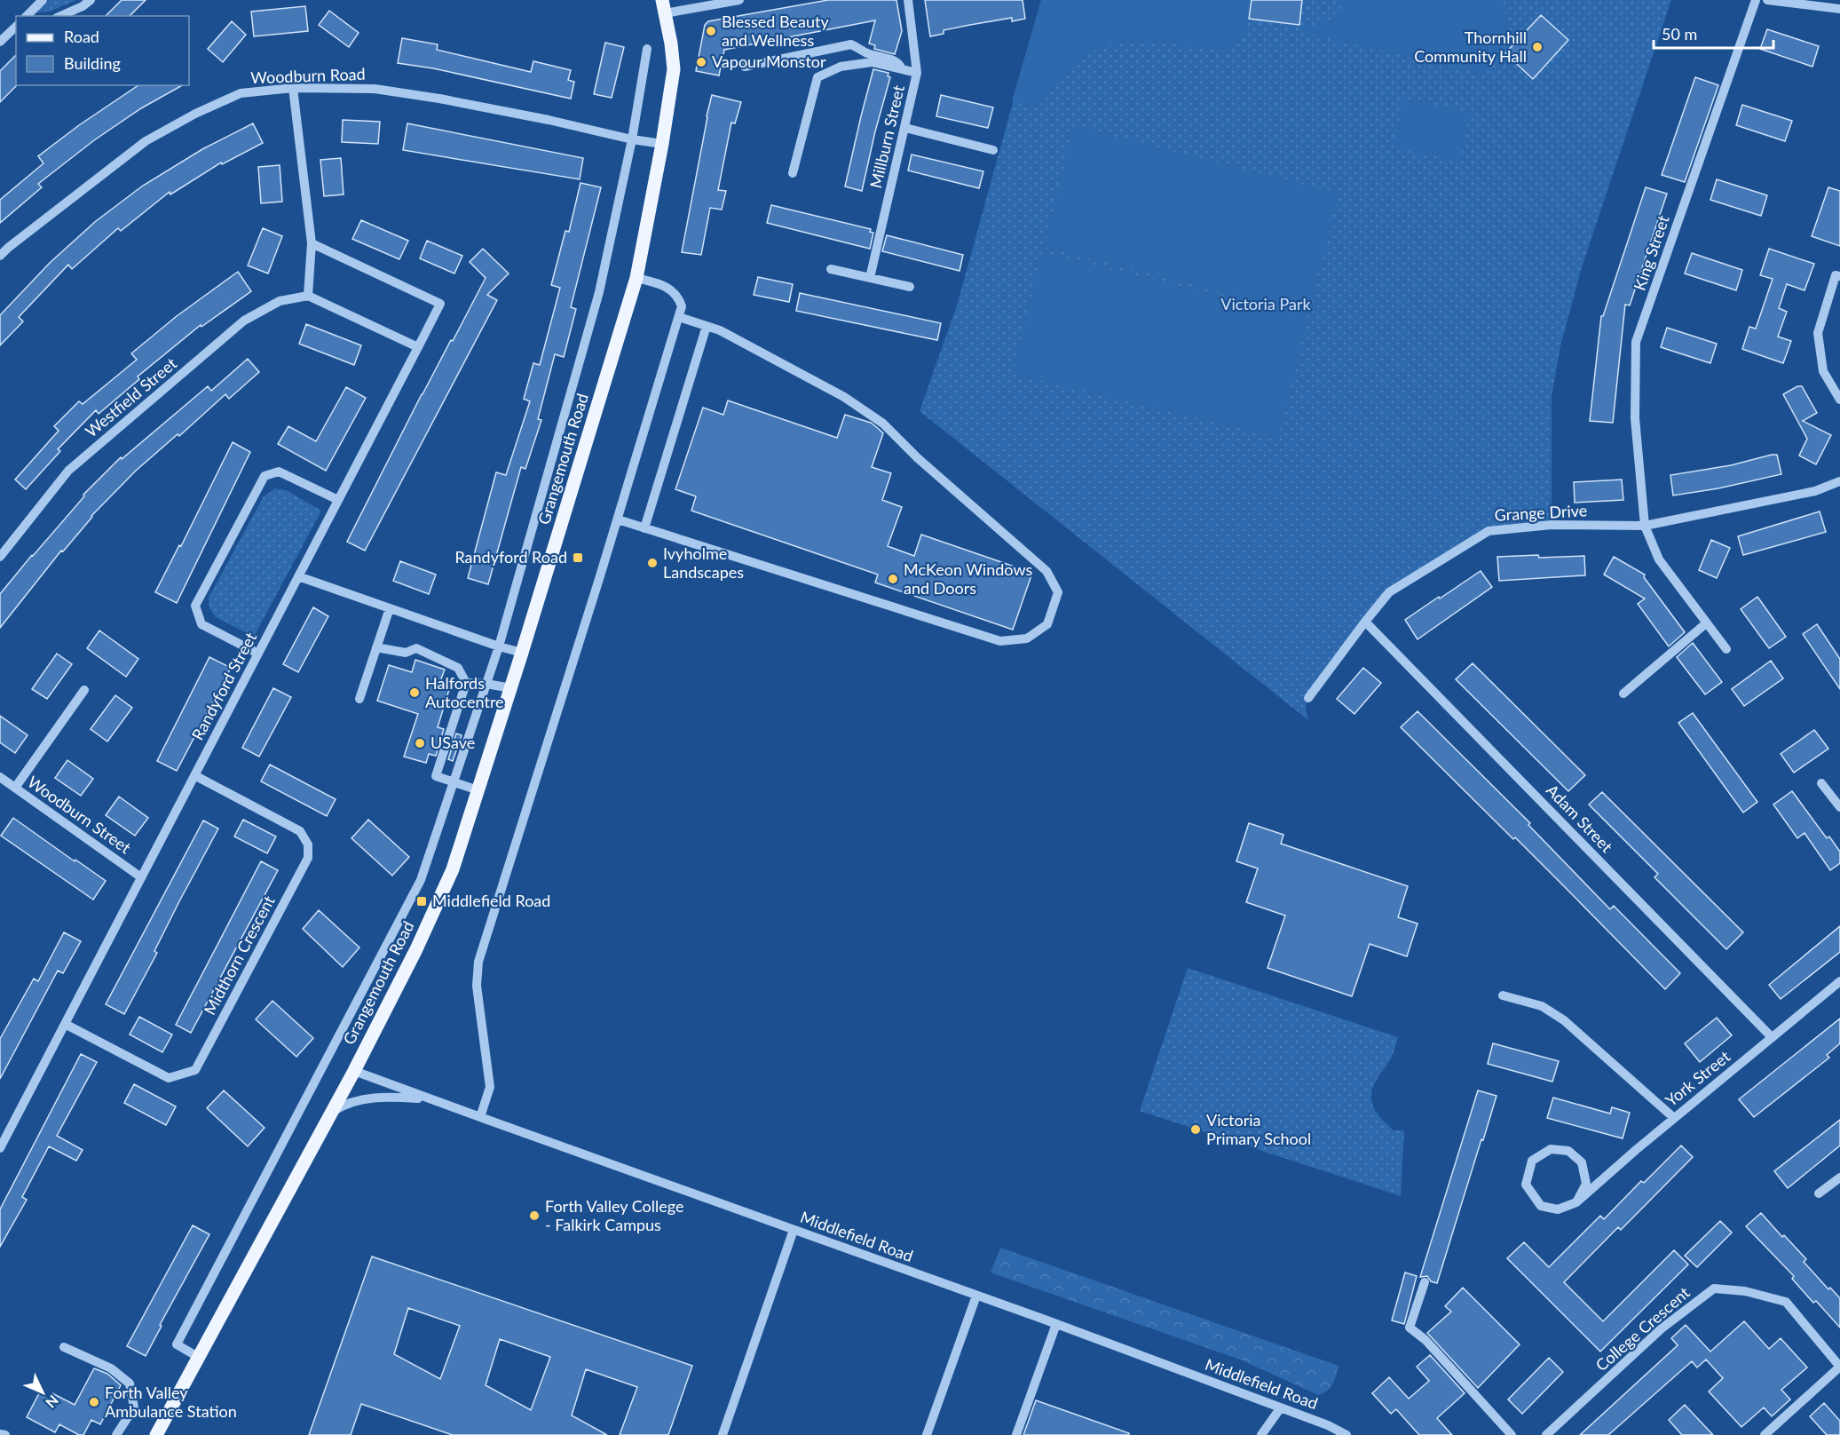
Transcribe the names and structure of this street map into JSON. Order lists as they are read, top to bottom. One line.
{"streets":{"main road":["Grangemouth Road"],"street":["Woodburn Road","Millburn Street","King Street","Westfield Street","Grange Drive","Randyford Street","Woodburn Street","Adam Street","Midthorn Crescent","York Street","Middlefield Road","College Crescent"]},"crossings":[["Woodburn Road","Grangemouth Road"],["King Street","Grange Drive"],["Grangemouth Road","Middlefield Road"],["Grange Drive","Adam Street"],["Randyford Street","Woodburn Street"],["Randyford Street","Midthorn Crescent"],["Adam Street","York Street"]],"parks":["Victoria Park"],"places":{"other":["Blessed Beauty and Wellness","Thornhill Community Hall","Vapour Monstor","Ivyholme Landscapes","McKeon Windows and Doors","Halfords Autocentre","USave","Victoria Primary School","Forth Valley College - Falkirk Campus","Forth Valley Ambulance Station"],"transit":["Randyford Road","Middlefield Road"]},"legend":["Road","Building"],"scale_bar":"50 m","north":"bottom right"}
